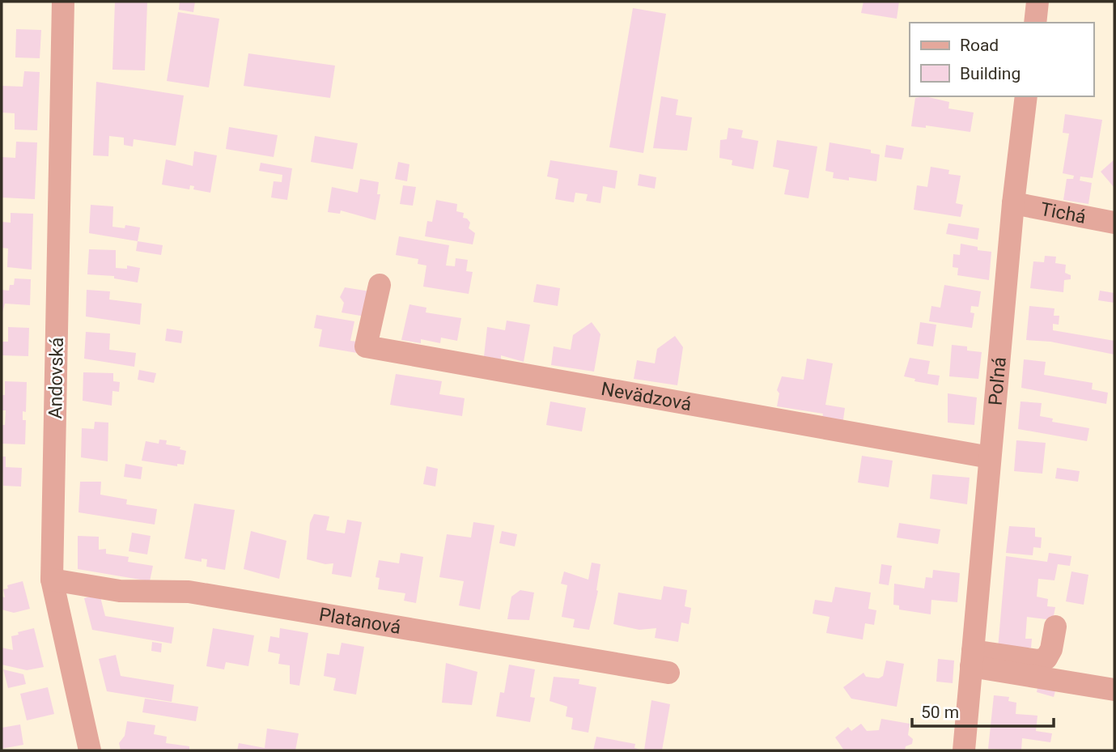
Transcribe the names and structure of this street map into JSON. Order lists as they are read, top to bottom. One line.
{"streets":{"street":["Tichá","Andovská","Poľná","Nevädzová","Platanová"]},"crossings":[["Tichá","Poľná"],["Andovská","Platanová"],["Poľná","Nevädzová"]],"legend":["Road","Building"],"scale_bar":"50 m"}
